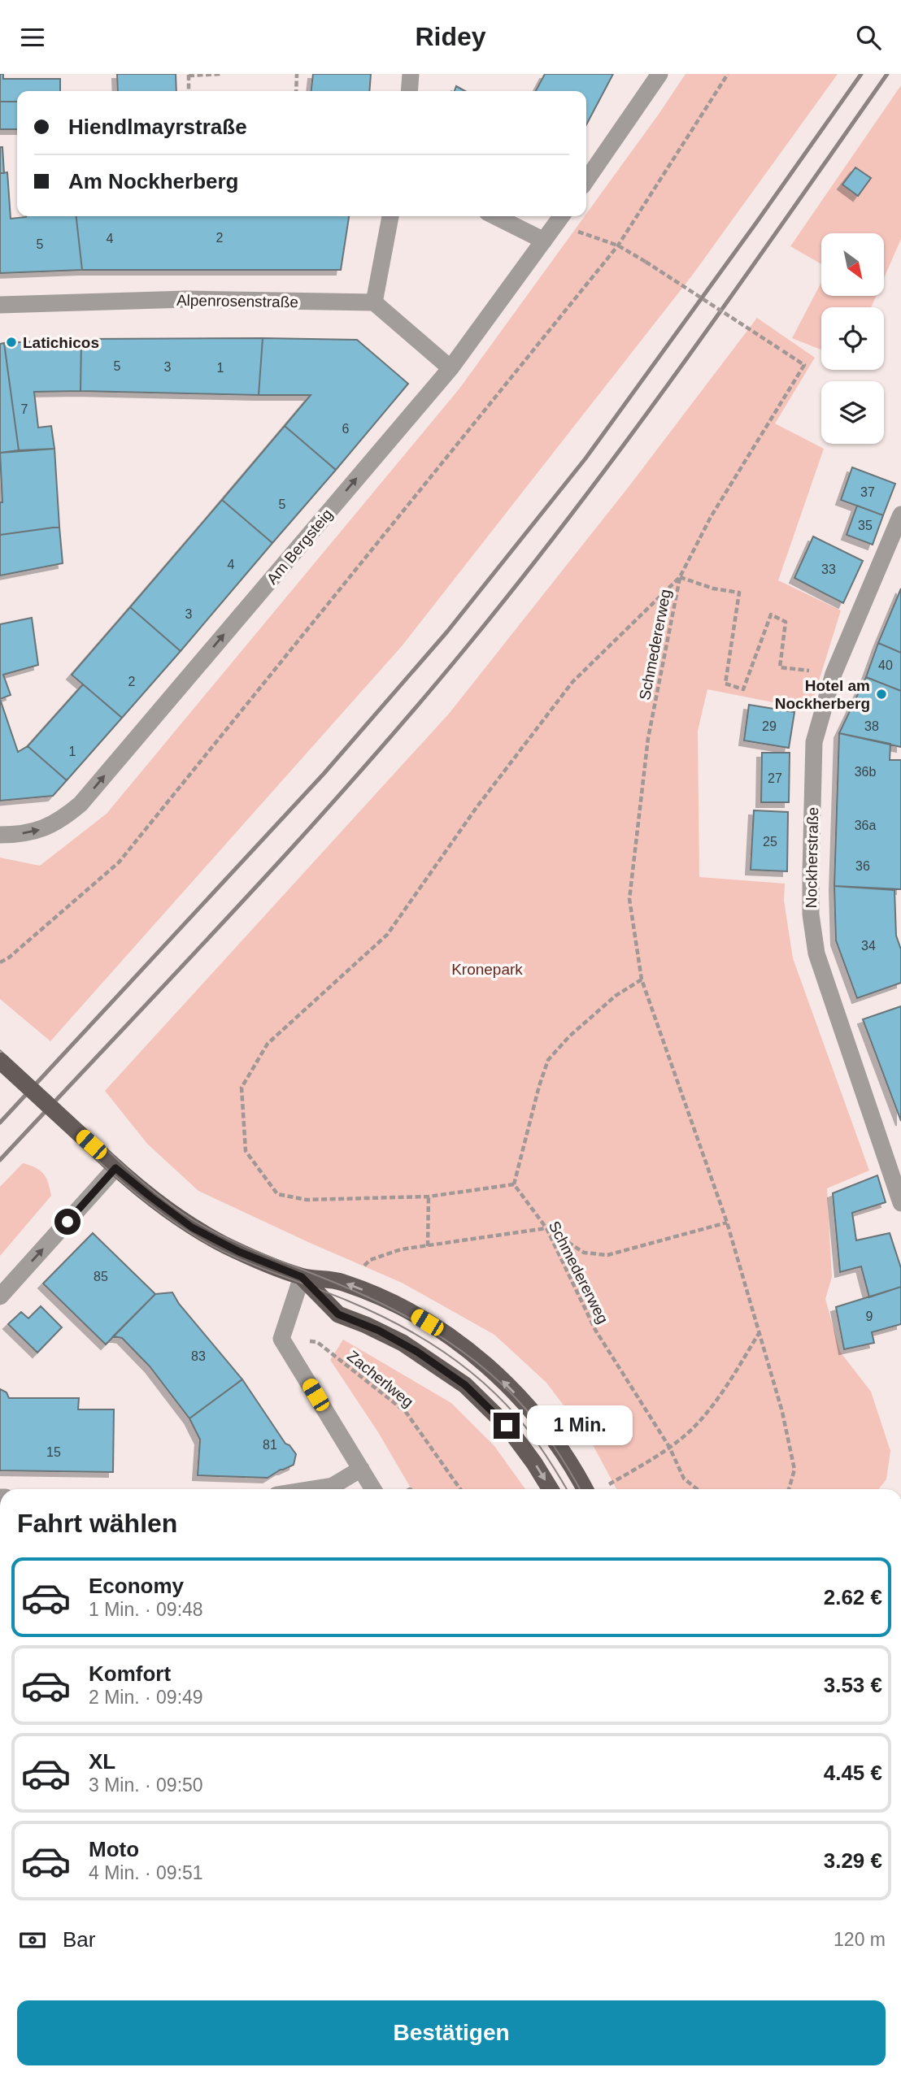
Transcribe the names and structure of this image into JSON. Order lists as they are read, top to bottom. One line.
{"streets":{"street":["Alpenrosenstraße","Am Bergsteig","Nockherstraße"],"path":["Schmedererweg","Zacherlweg"]},"crossings":[["Schmedererweg","Nockherstraße"]],"one_way":["Am Bergsteig"],"parks":["Kronepark"],"places":["Latichicos","Hotel am Nockherberg"],"house_numbers":["2","4","5","5","3","1","7","6","37","5","35","4","33","3","40","2","29","38","1","36b","27","36a","25","36","34","85","9","83","81","15"],"north":"bottom right","page":{"header":"Ridey","banner":["Hiendlmayrstraße","Am Nockherberg"],"bubble":"1 Min.","heading":"Fahrt wählen","list":[{"name":"Economy","note":"1 Min. · 09:48","value":"2.62 €"},{"name":"Komfort","note":"2 Min. · 09:49","value":"3.53 €"},{"name":"XL","note":"3 Min. · 09:50","value":"4.45 €"},{"name":"Moto","note":"4 Min. · 09:51","value":"3.29 €"}],"pay":["Bar","120 m"],"buttons":"Bestätigen"}}
